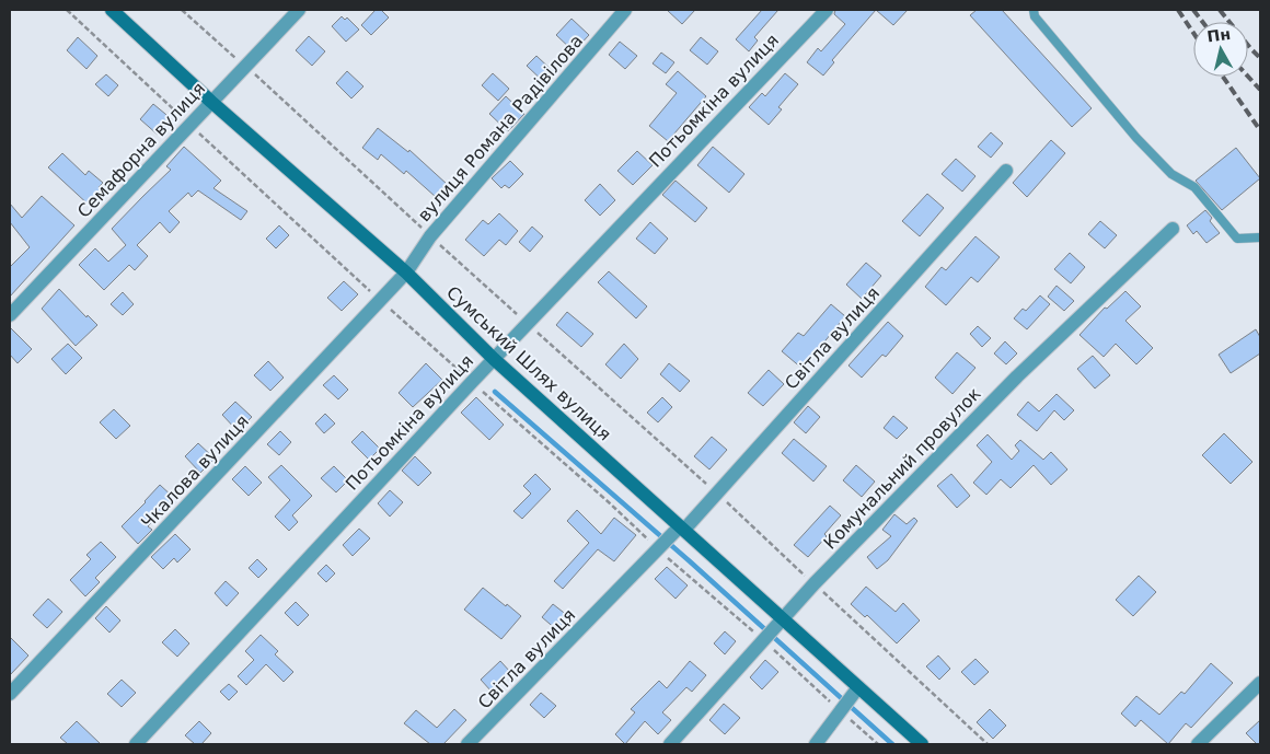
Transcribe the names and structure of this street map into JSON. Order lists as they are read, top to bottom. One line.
{"streets":{"main road":["Сумський Шлях вулиця"],"street":["Потьомкіна вулиця","вулиця Романа Радівілова","Семафорна вулиця","Світла вулиця","Комунальний провулок","Чкалова вулиця"]},"crossings":[["Потьомкіна вулиця","Сумський Шлях вулиця"],["вулиця Романа Радівілова","Сумський Шлях вулиця"],["вулиця Романа Радівілова","Чкалова вулиця"],["Семафорна вулиця","Сумський Шлях вулиця"],["Світла вулиця","Сумський Шлях вулиця"],["Сумський Шлях вулиця","Комунальний провулок"],["Сумський Шлях вулиця","Чкалова вулиця"]],"north":"top"}
